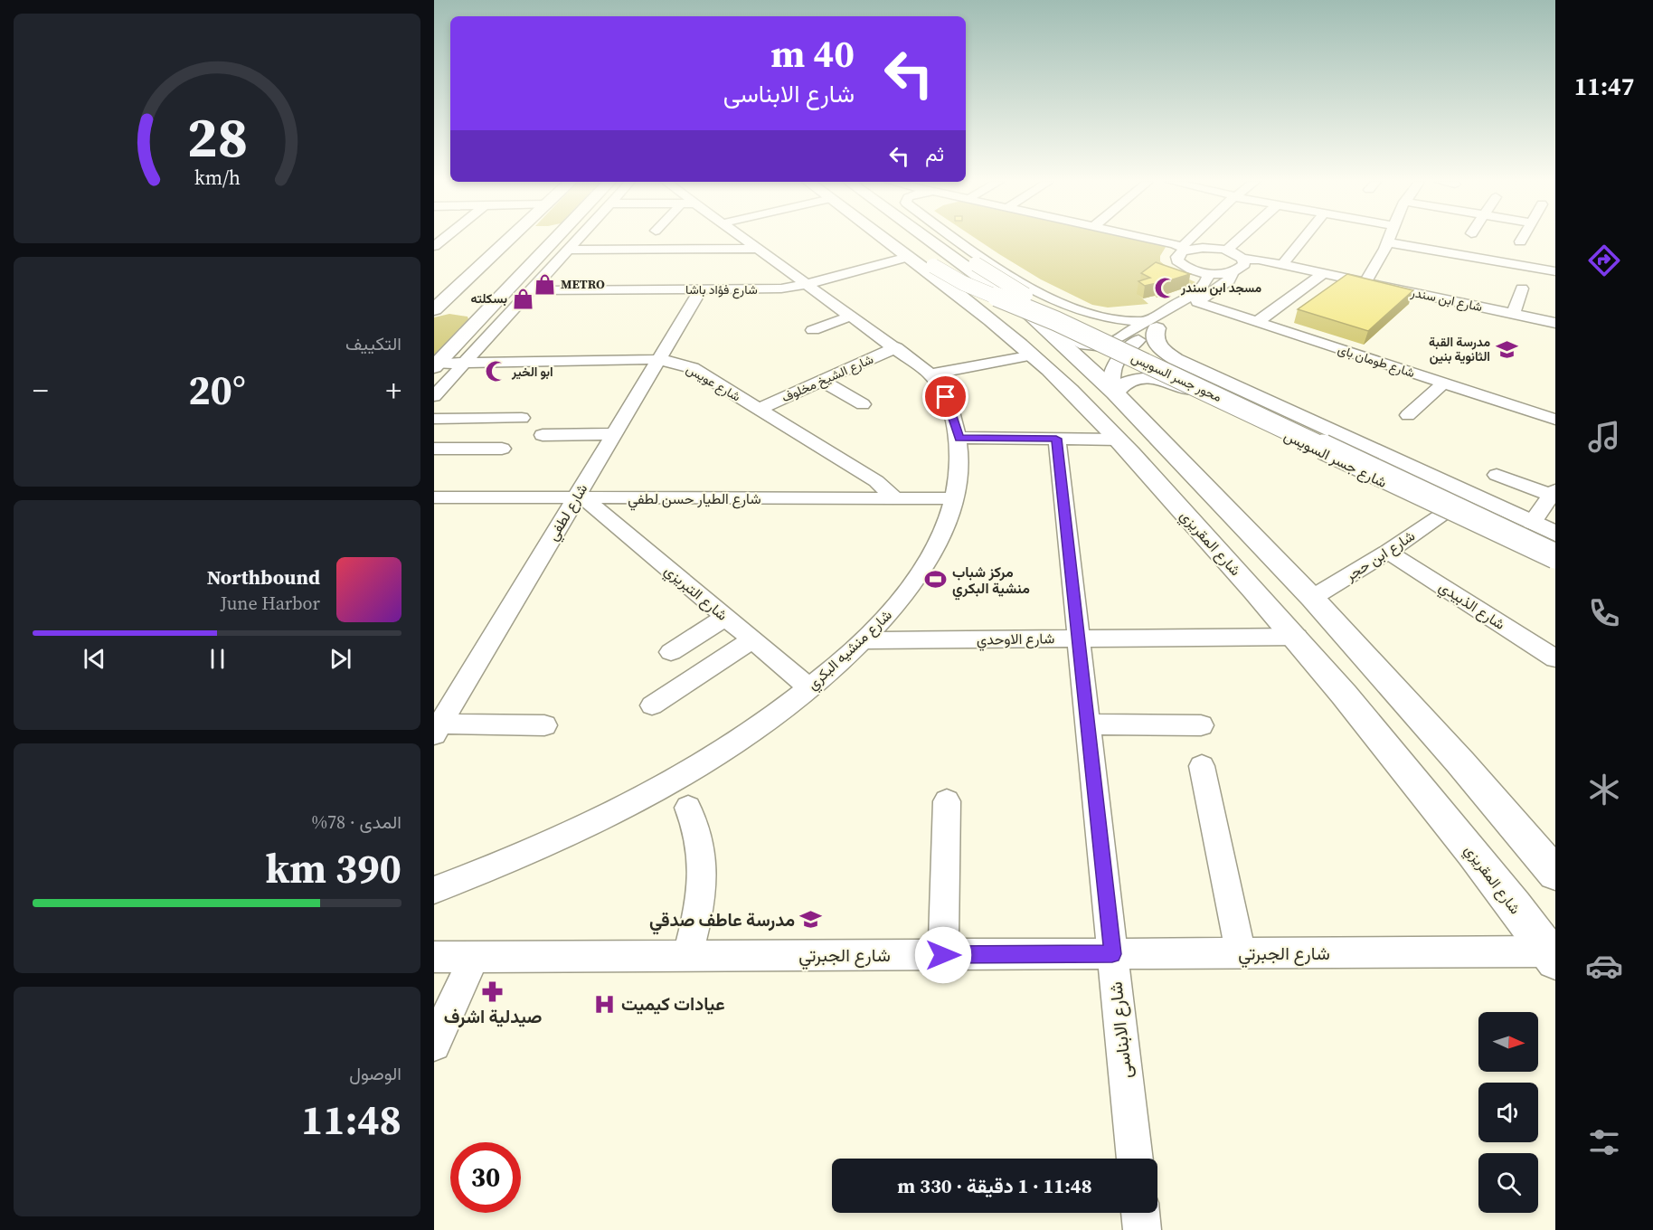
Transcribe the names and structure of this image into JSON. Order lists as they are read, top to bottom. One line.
{"streets":{"main road":["محور جسر السويس","شارع جسر السويس","شارع المقريزي"],"street":["شارع فؤاد باشا","شارع ابن سندر","شارع طومان باى","شارع الشيخ مخلوف","شارع عويس","شارع الطيار حسن لطفي","شارع لطفي","شارع ابن حجر","شارع التبريزي","شارع الذبيدي","شارع الاوحدي","شارع منشيه البكري","شارع الجبرتي","شارع الابناسى"]},"crossings":[["شارع فؤاد باشا","شارع لطفي"],["شارع فؤاد باشا","شارع المقريزي"],["شارع فؤاد باشا","شارع منشيه البكري"],["شارع الشيخ مخلوف","شارع عويس"],["شارع الشيخ مخلوف","شارع منشيه البكري"],["شارع عويس","شارع الطيار حسن لطفي"],["شارع عويس","شارع لطفي"],["شارع جسر السويس","شارع ابن حجر"],["شارع الطيار حسن لطفي","شارع لطفي"],["شارع الطيار حسن لطفي","شارع التبريزي"],["شارع الطيار حسن لطفي","شارع منشيه البكري"],["شارع لطفي","شارع التبريزي"],["شارع المقريزي","شارع الاوحدي"],["شارع المقريزي","شارع الجبرتي"],["شارع ابن حجر","شارع الذبيدي"],["شارع التبريزي","شارع منشيه البكري"],["شارع الاوحدي","شارع منشيه البكري"],["شارع الاوحدي","شارع الابناسى"],["شارع الجبرتي","شارع الابناسى"]],"places":{"shop":["METRO","بسكلته"],"mosque":["مسجد ابن سندر","ابو الخير"],"school or university":["مدرسة القبة الثانوية بنين","مدرسة عاطف صدقي"],"sports":["مركز شباب منشية البكري"],"pharmacy":["صيدلية اشرف"],"hospital":["عيادات كيميت"]},"north":"right","page":{"tabs":"11:47","turn":["40 m","شارع الابناسى"],"then":"ثم","tile":["التكييف",["المدى · 78%","390 km"],["الوصول","11:48"]],"heat":["−","20°","+"],"song":["Northbound","June Harbor"],"limit":"30","trip":"11:48 · 1 دقيقة · 330 m","gauge":["28","km/h"]}}
